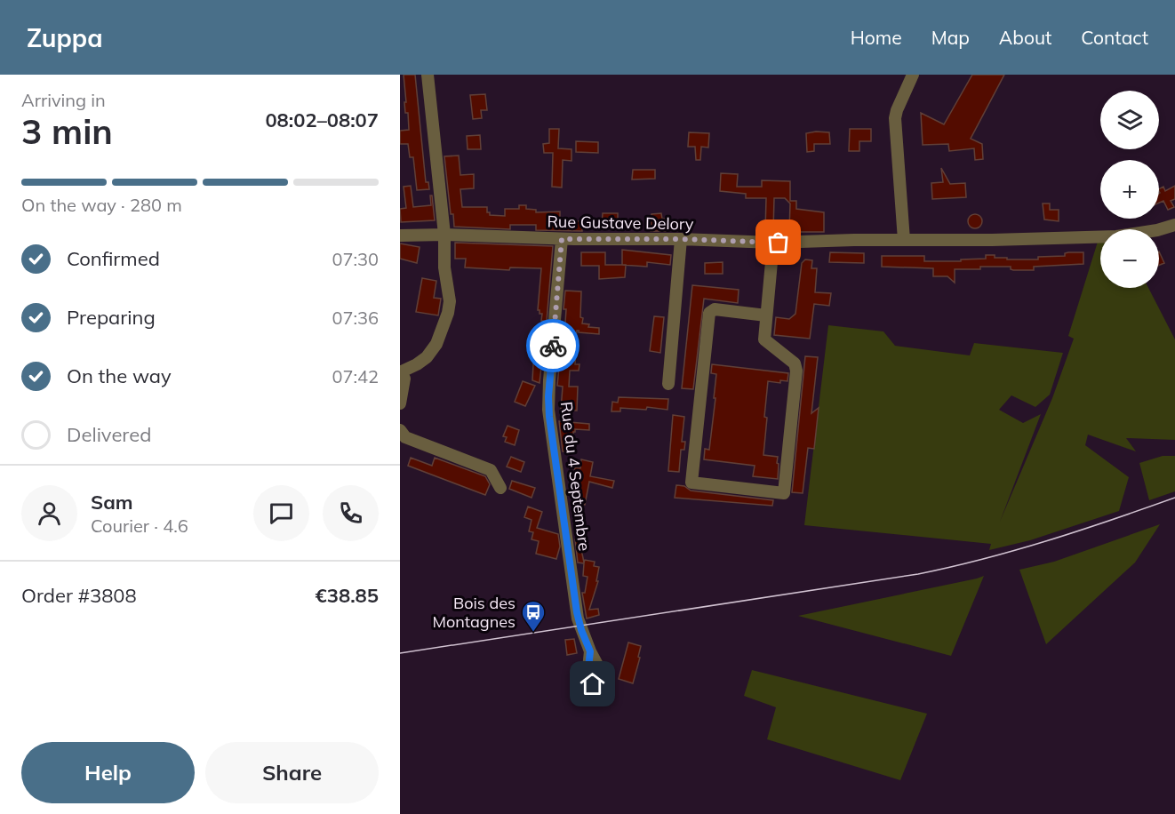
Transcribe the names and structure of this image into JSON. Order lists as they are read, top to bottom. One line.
{"streets":{"street":["Rue Gustave Delory","Rue du 4 Septembre"]},"crossings":[["Rue Gustave Delory","Rue du 4 Septembre"]],"places":{"bus stop":["Bois des Montagnes"]},"page":{"header":"Zuppa","nav":["Home","Map","About","Contact"],"heading":["3 min","Arriving in","08:02–08:07"],"panel":["Sam","Courier · 4.6","Order #3808","€38.85"],"map_buttons":["+","−"],"bar":"On the way · 280 m","list":[["Confirmed","07:30"],["Preparing","07:36"],["On the way","07:42"],"Delivered"],"buttons":["Help","Share"]}}
